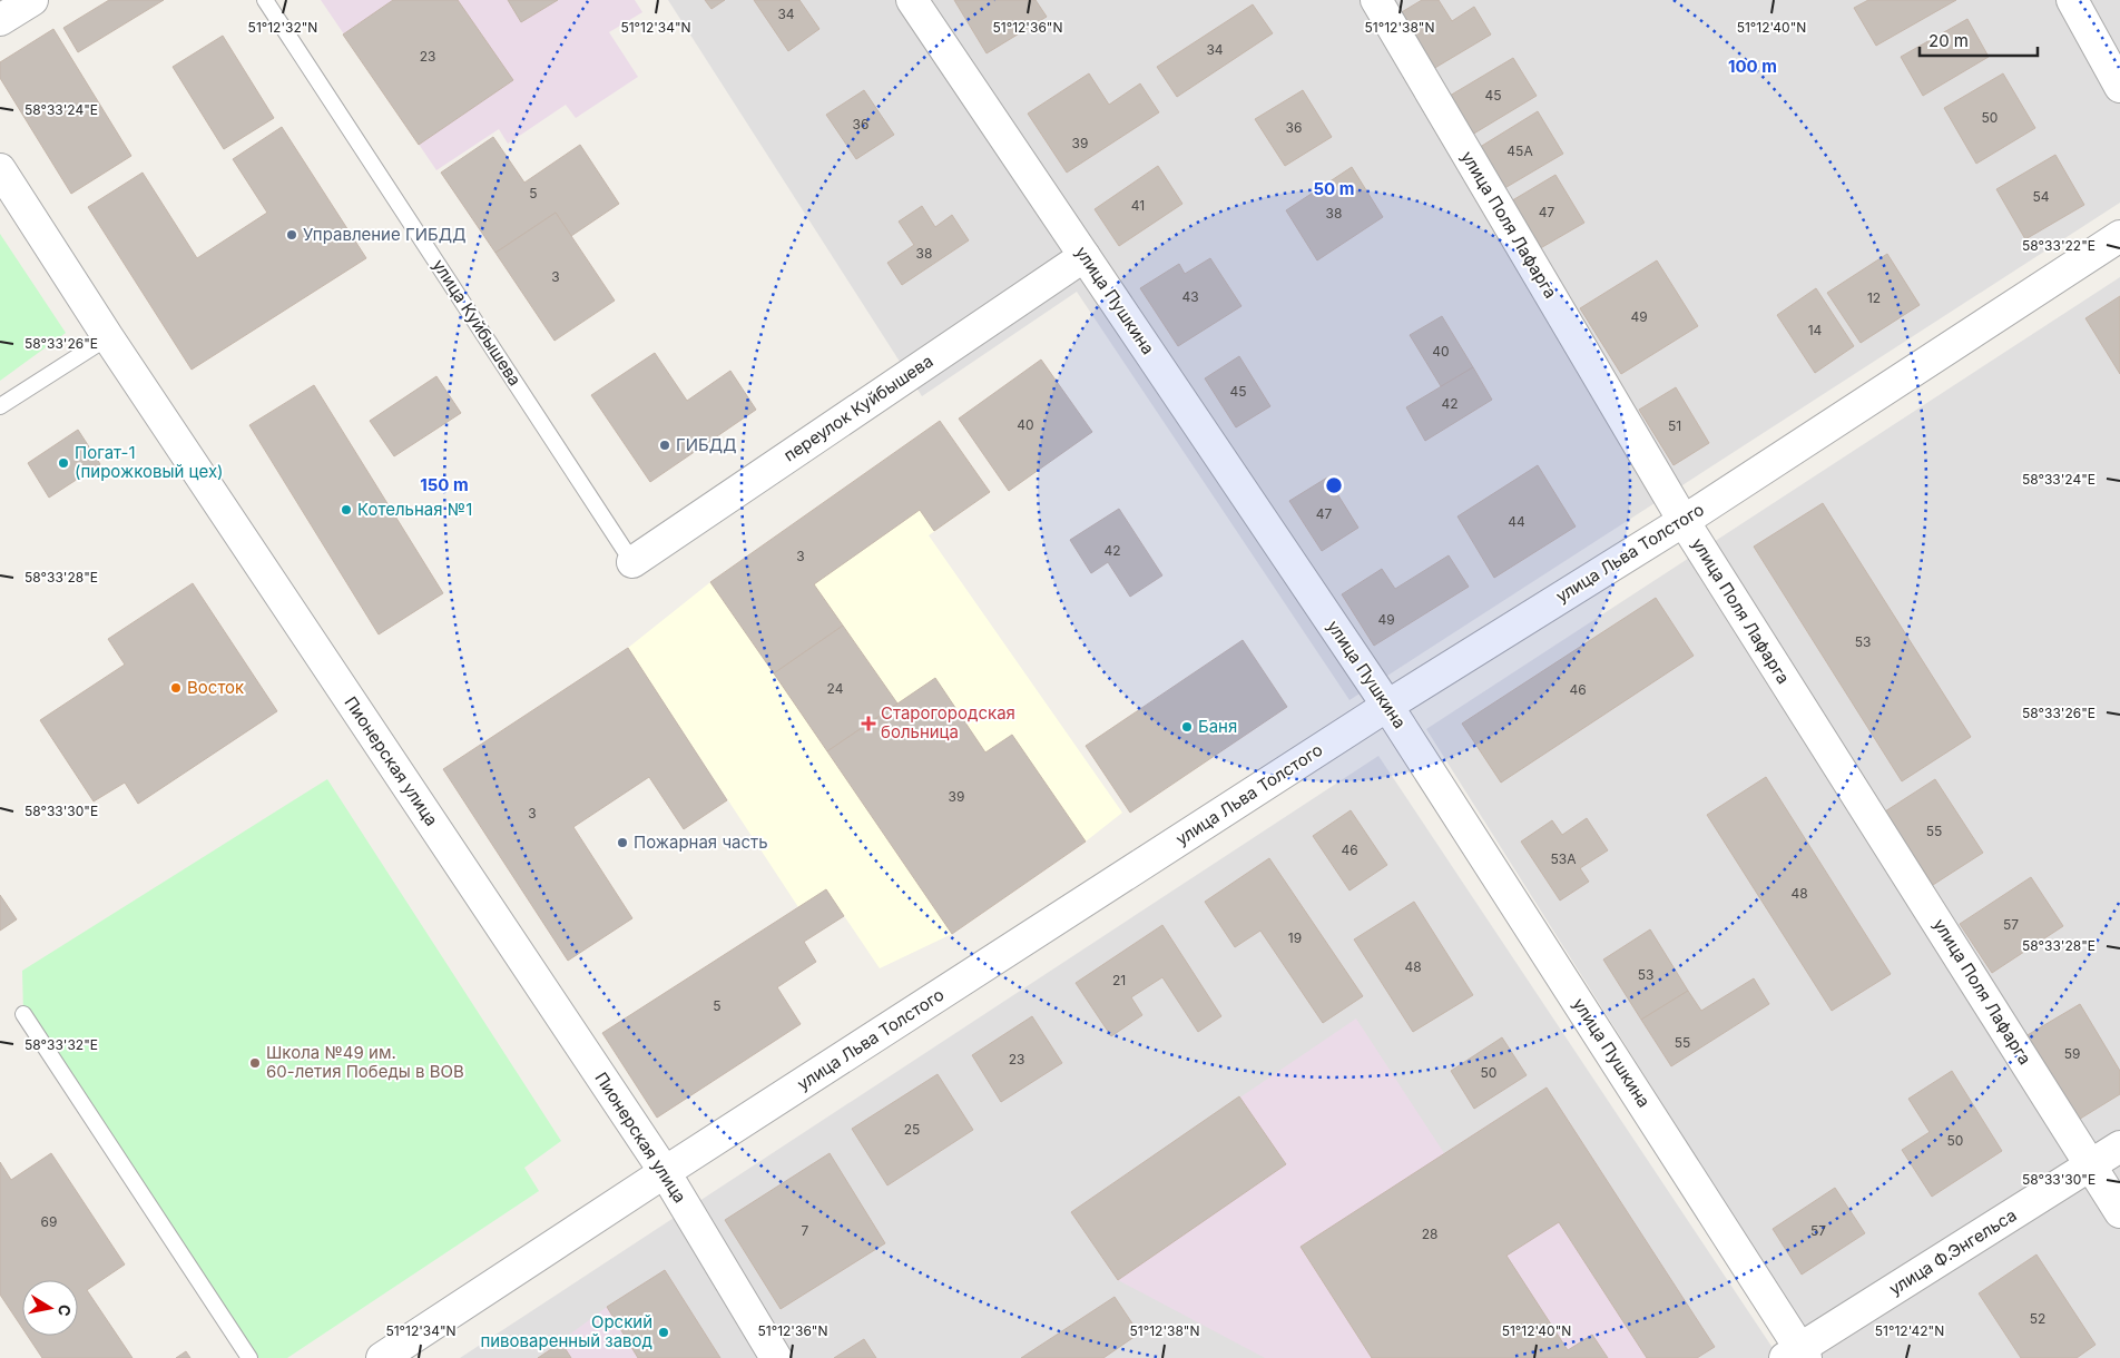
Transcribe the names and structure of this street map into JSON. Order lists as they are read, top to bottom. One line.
{"streets":{"street":["улица Поля Лафарга","улица Пушкина","переулок Куйбышева","улица Льва Толстого","Пионерская улица","улица Ф.Энгельса"],"lane":["улица Куйбышева"]},"crossings":[["улица Поля Лафарга","улица Льва Толстого"],["улица Поля Лафарга","улица Ф.Энгельса"],["улица Пушкина","переулок Куйбышева"],["улица Пушкина","улица Льва Толстого"],["улица Пушкина","улица Ф.Энгельса"],["улица Куйбышева","переулок Куйбышева"],["улица Льва Толстого","Пионерская улица"]],"places":{"other":["Управление ГИБДД","ГИБДД","Погат-1 (пирожковый цех)","Котельная №1","Восток","Баня","Пожарная часть","Школа №49 им. 60-летия Победы в ВОВ","Орский пивоваренный завод"],"health":["Старогородская больница"]},"house_numbers":["34","34","23","45","50","36","36","39","45А","5","54","41","47","38","38","3","43","12","49","14","40","45","42","40","51","47","44","42","3","49","53","24","46","39","3","55","46","53А","48","57","19","48","53","21","5","55","59","23","50","25","50","69","7","57","28","52"],"scale_bar":"20 m","north":"right","coordinates":["51°12'32\"N","51°12'34\"N","51°12'36\"N","51°12'38\"N","51°12'40\"N","58°33'24\"E","58°33'22\"E","58°33'26\"E","58°33'28\"E","58°33'30\"E","58°33'32\"E","51°12'42\"N"],"rings":["100 m","50 m","150 m"]}
